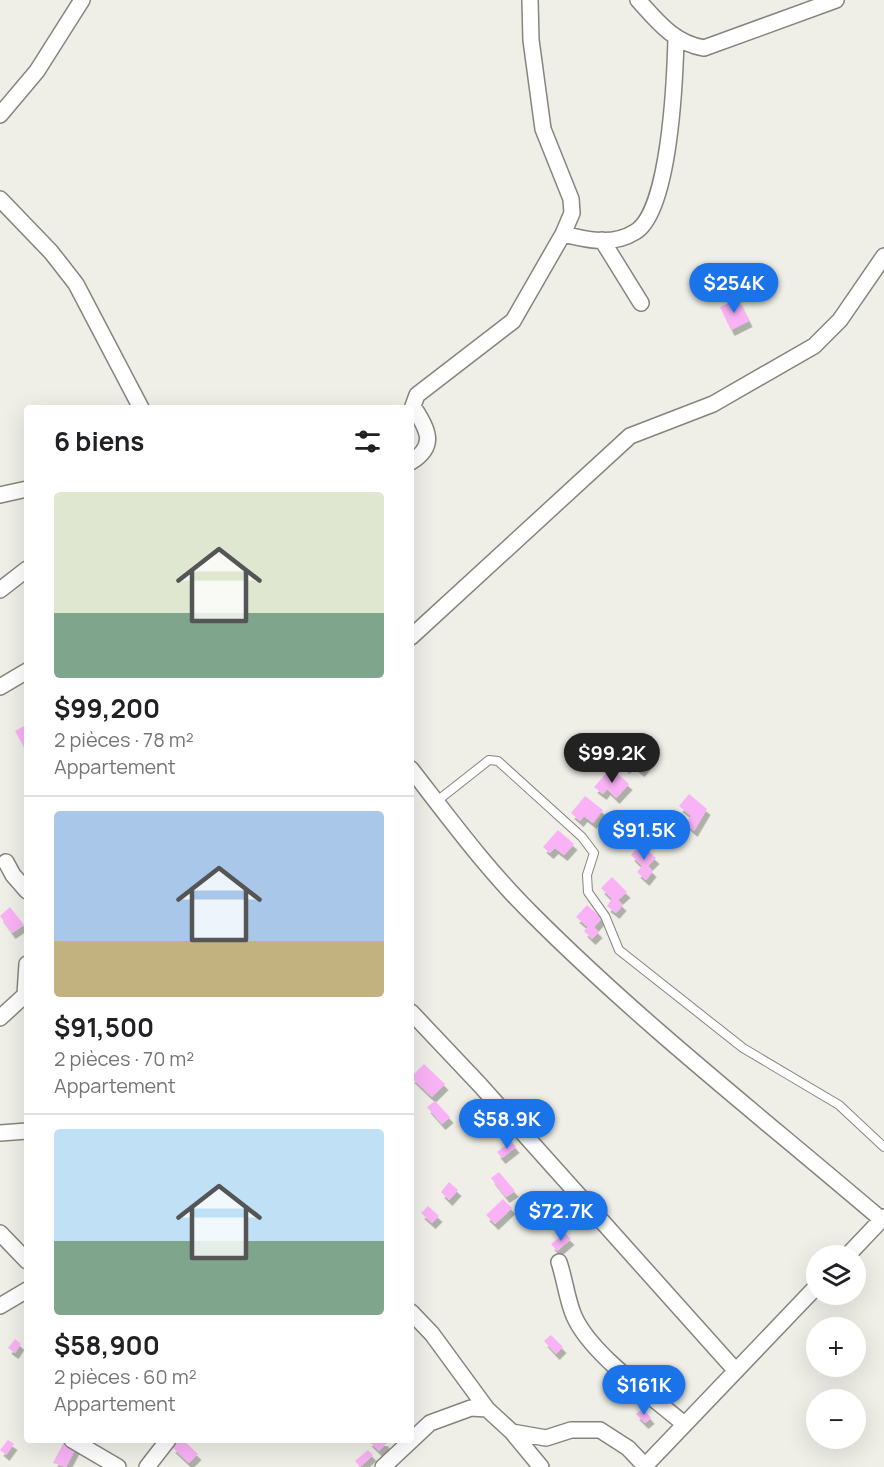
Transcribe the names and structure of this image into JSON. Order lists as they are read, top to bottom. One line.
{"page":{"price":["$254K","$99.2K","$91.5K","$58.9K","$72.7K","$161K"],"heading":"6 biens","list":[{"name":"$99,200","note":"2 pièces · 78 m² · Appartement"},{"name":"$91,500","note":"2 pièces · 70 m² · Appartement"},{"name":"$58,900","note":"2 pièces · 60 m² · Appartement"}],"map_buttons":["+","−"]}}
